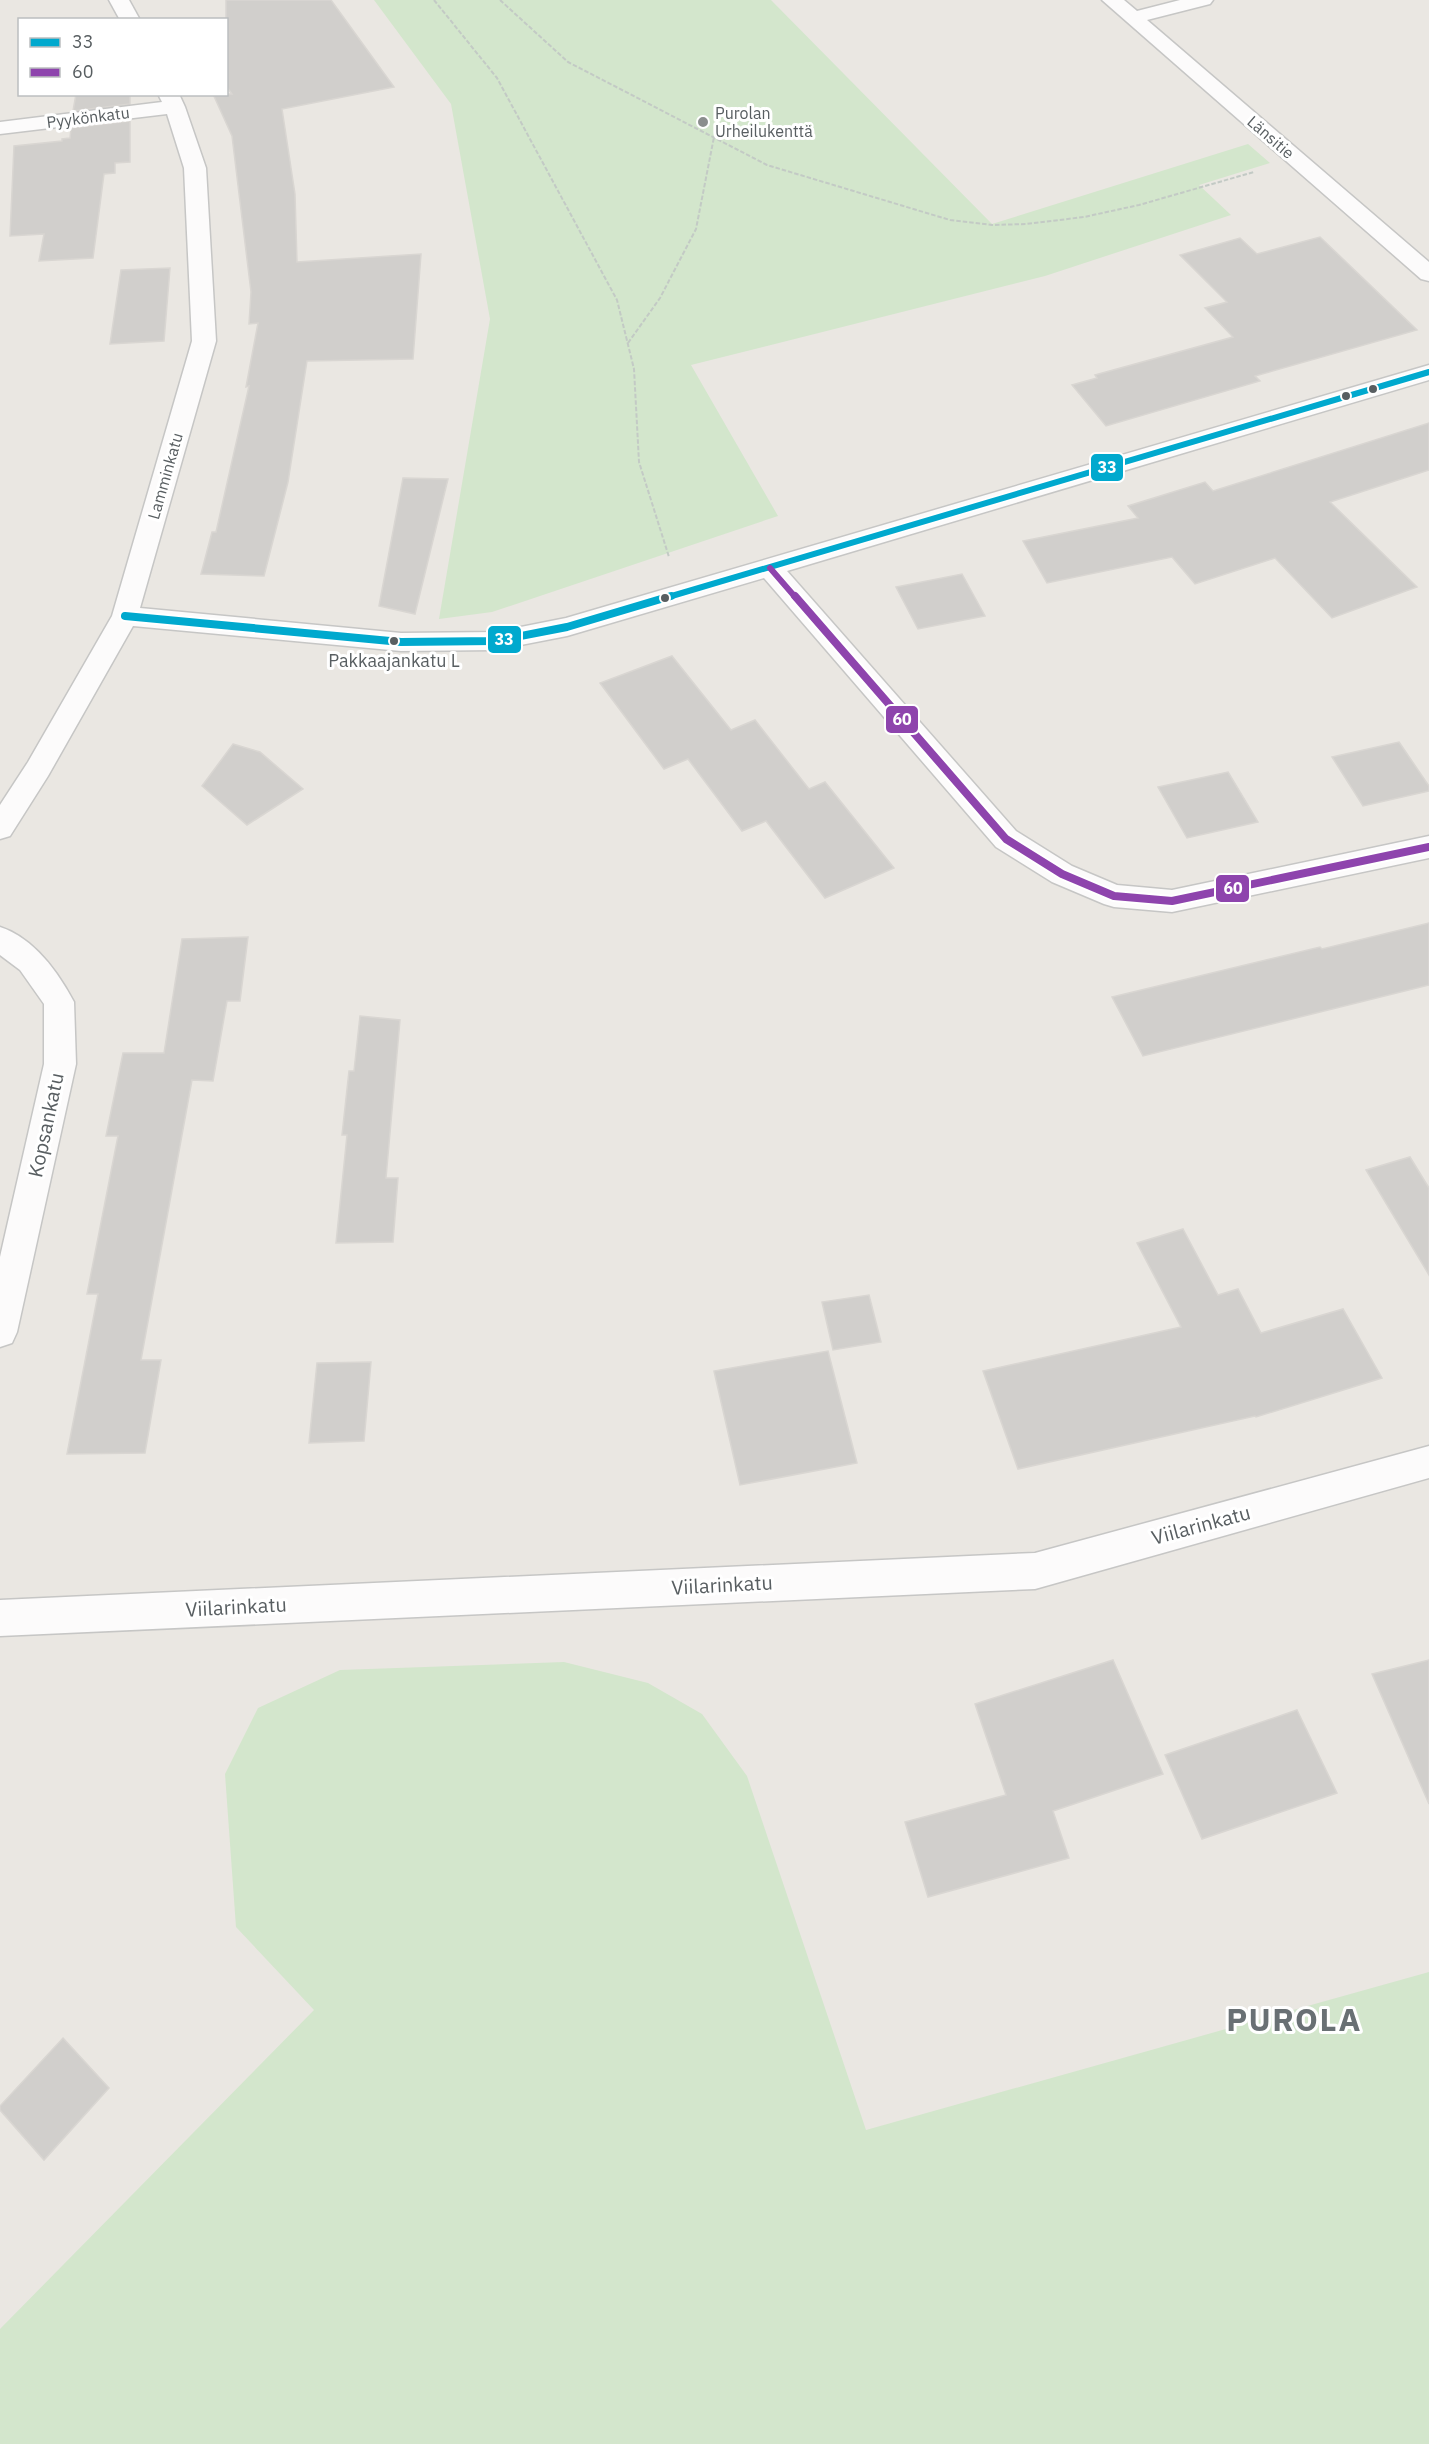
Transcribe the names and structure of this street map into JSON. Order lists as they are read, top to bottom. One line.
{"streets":{"street":["Pyykönkatu","Länsitie","Lamminkatu","Kopsankatu","Viilarinkatu"]},"crossings":[["Pyykönkatu","Lamminkatu"]],"districts":["PUROLA"],"places":["Purolan Urheilukenttä","Pakkaajankatu L"],"lines":["transit line 33","transit line 60"],"legend":["33","60"]}
